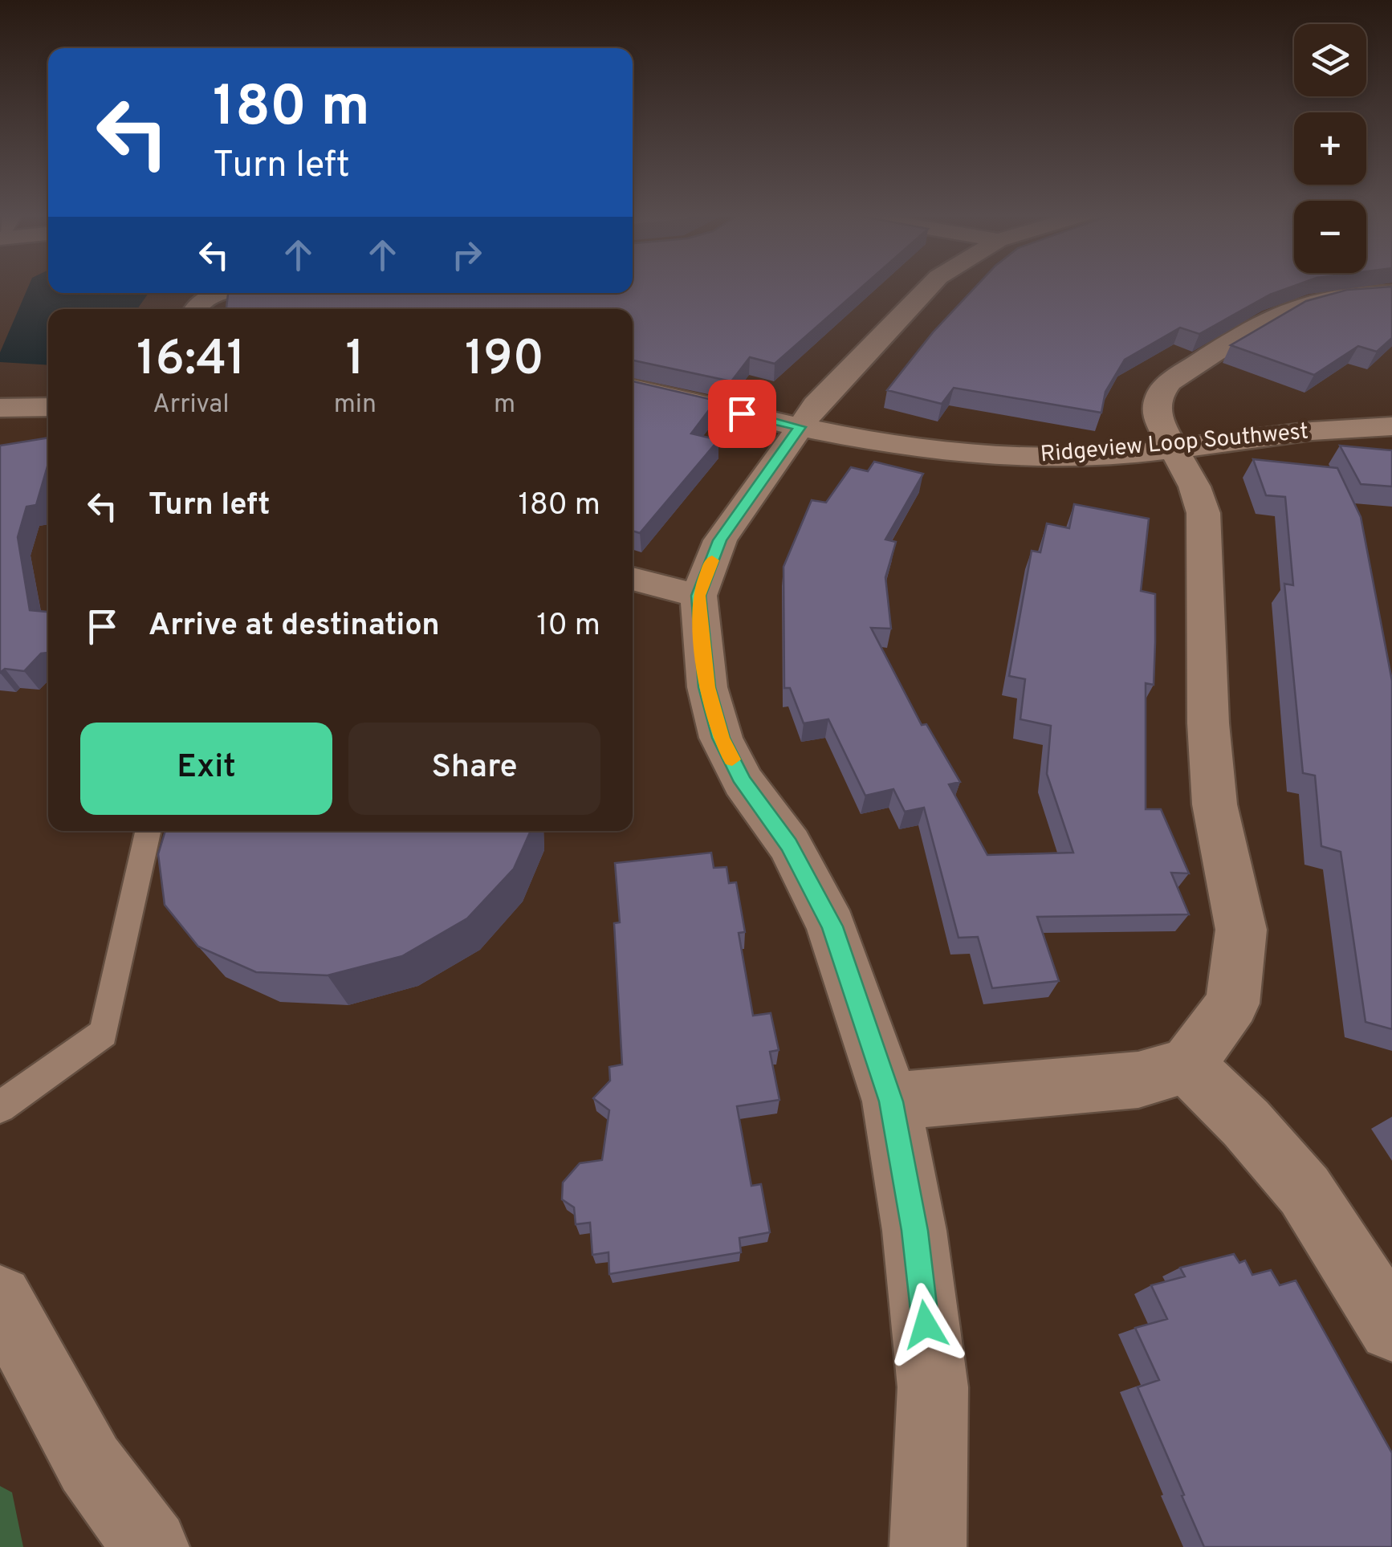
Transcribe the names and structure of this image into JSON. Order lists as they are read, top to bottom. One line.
{"streets":{"street":["Ridgeview Loop Southwest"]},"page":{"map_buttons":["+","−"],"turn":["180 m","Turn left"],"eta":["16:41","Arrival","1","min","190","m"],"list":[{"name":"Turn left","value":"180 m"},{"name":"Arrive at destination","value":"10 m"}],"buttons":["Exit","Share"]}}
